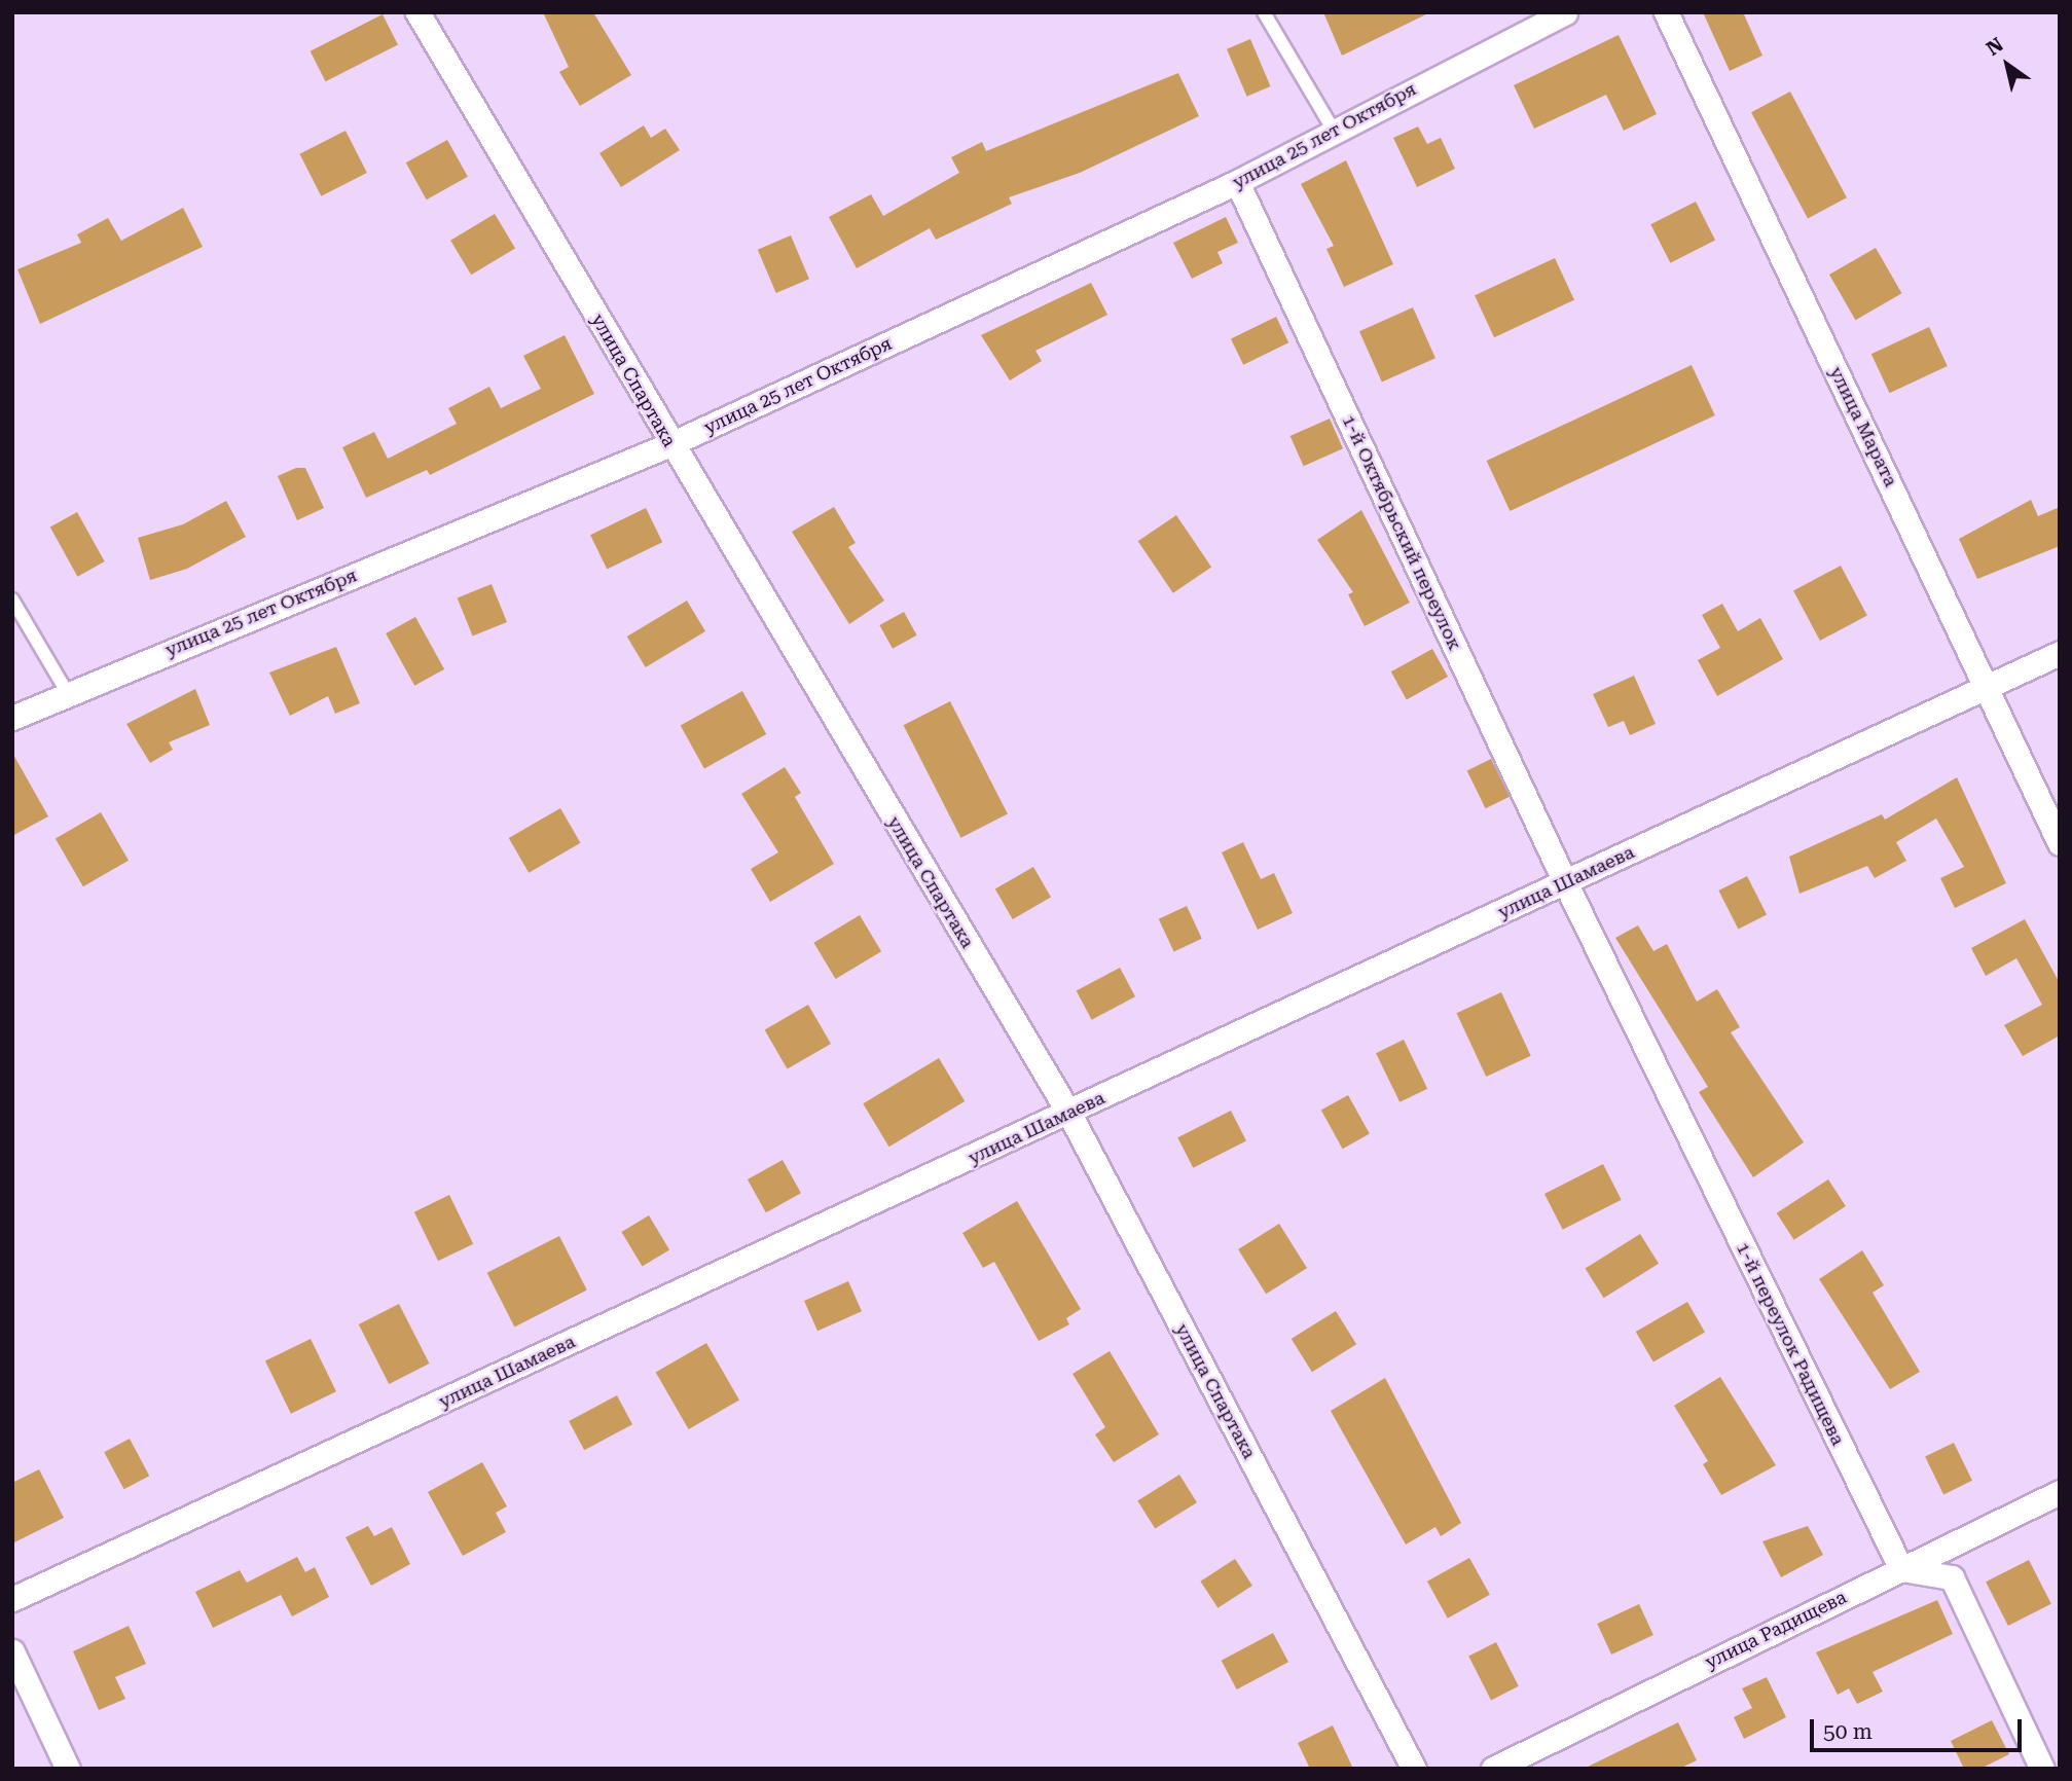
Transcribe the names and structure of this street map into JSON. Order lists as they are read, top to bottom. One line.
{"streets":{"street":["улица 25 лет Октября","улица Спартака","улица Марата","1-й Октябрьский переулок","улица Шамаева","1-й переулок Радищева","улица Радищева"]},"crossings":[["улица 25 лет Октября","улица Спартака"],["улица 25 лет Октября","1-й Октябрьский переулок"],["улица Спартака","улица Шамаева"],["улица Марата","улица Шамаева"],["1-й Октябрьский переулок","улица Шамаева"],["1-й Октябрьский переулок","1-й переулок Радищева"],["улица Шамаева","1-й переулок Радищева"],["1-й переулок Радищева","улица Радищева"]],"scale_bar":"50 m","north":"top left"}
